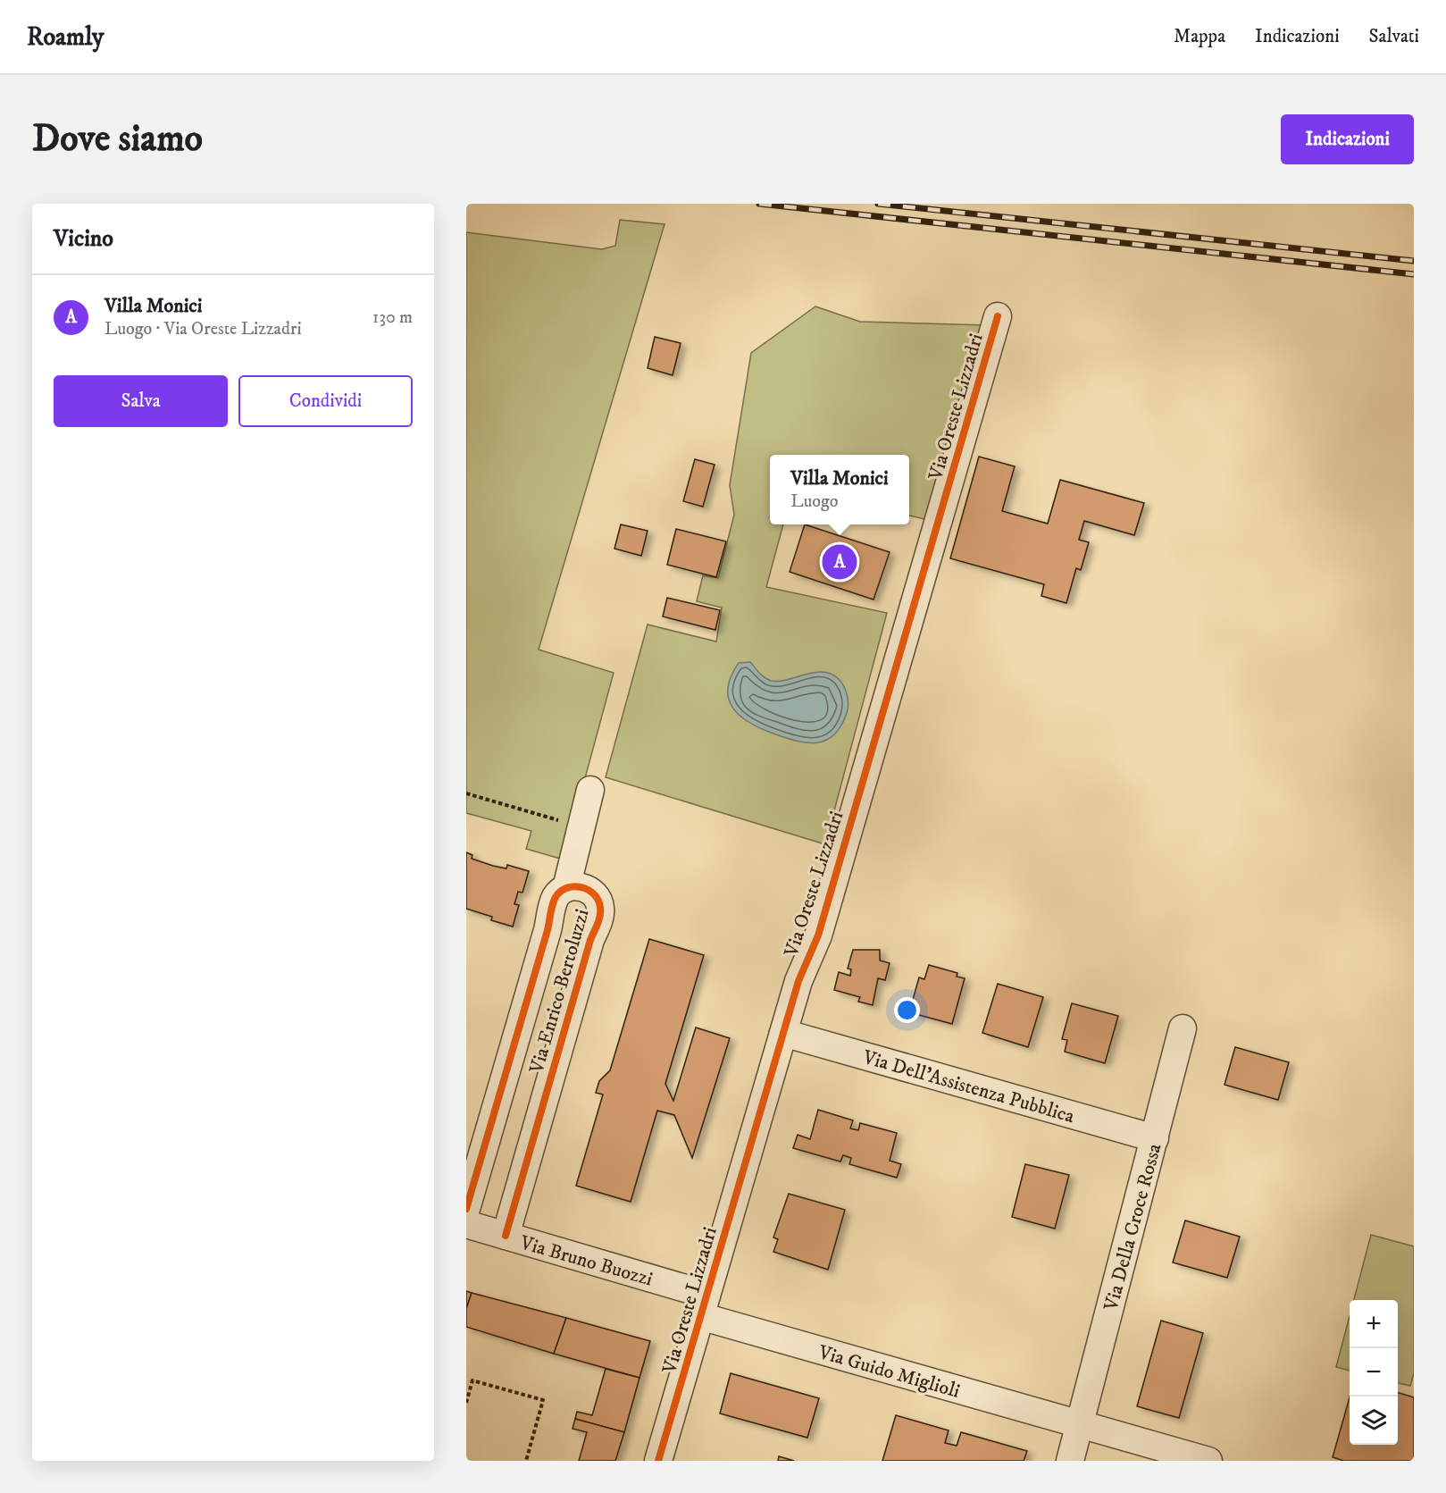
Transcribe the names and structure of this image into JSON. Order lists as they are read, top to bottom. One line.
{"streets":{"street":["Via Oreste Lizzadri","Via Enrico Bertoluzzi","Via Dell'Assistenza Pubblica","Via Della Croce Rossa","Via Bruno Buozzi","Via Guido Miglioli"]},"crossings":[["Via Oreste Lizzadri","Via Dell'Assistenza Pubblica"],["Via Oreste Lizzadri","Via Bruno Buozzi"],["Via Oreste Lizzadri","Via Guido Miglioli"],["Via Enrico Bertoluzzi","Via Bruno Buozzi"],["Via Dell'Assistenza Pubblica","Via Della Croce Rossa"],["Via Della Croce Rossa","Via Guido Miglioli"],["Via Bruno Buozzi","Via Guido Miglioli"]],"page":{"header":"Roamly","nav":["Mappa","Indicazioni","Salvati"],"buttons":["Indicazioni",["Salva","Condividi"]],"title":"Dove siamo","heading":"Vicino","list":[{"mark":"A","name":"Villa Monici","note":"Luogo · Via Oreste Lizzadri","value":"130 m"}],"popup":["Villa Monici","Luogo"],"pins":"A","map_buttons":["+","−"]}}
